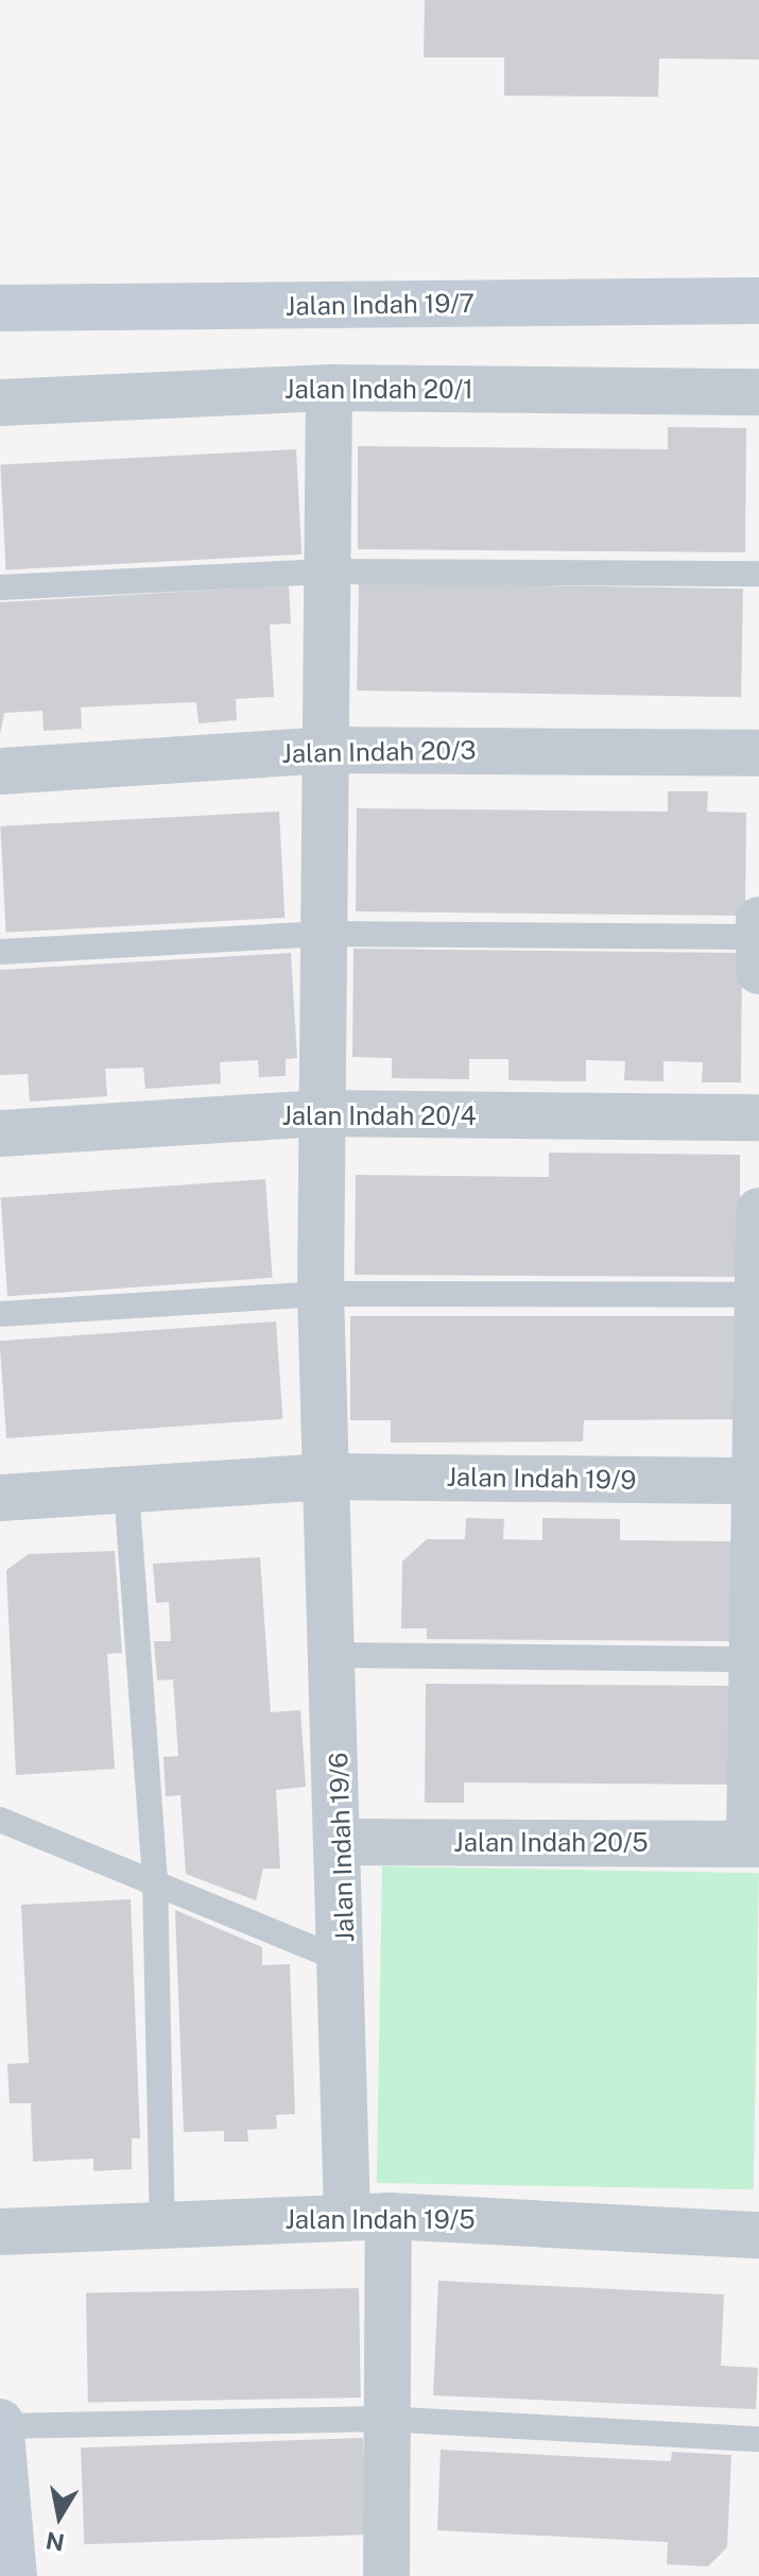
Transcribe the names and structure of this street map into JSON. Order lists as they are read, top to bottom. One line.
{"streets":{"street":["Jalan Indah 19/7","Jalan Indah 20/1","Jalan Indah 20/3","Jalan Indah 20/4","Jalan Indah 19/9","Jalan Indah 20/5","Jalan Indah 19/6","Jalan Indah 19/5"]},"crossings":[["Jalan Indah 20/1","Jalan Indah 19/6"],["Jalan Indah 20/3","Jalan Indah 19/6"],["Jalan Indah 20/4","Jalan Indah 19/6"],["Jalan Indah 19/9","Jalan Indah 19/6"],["Jalan Indah 20/5","Jalan Indah 19/6"],["Jalan Indah 19/6","Jalan Indah 19/5"]],"north":"bottom"}
